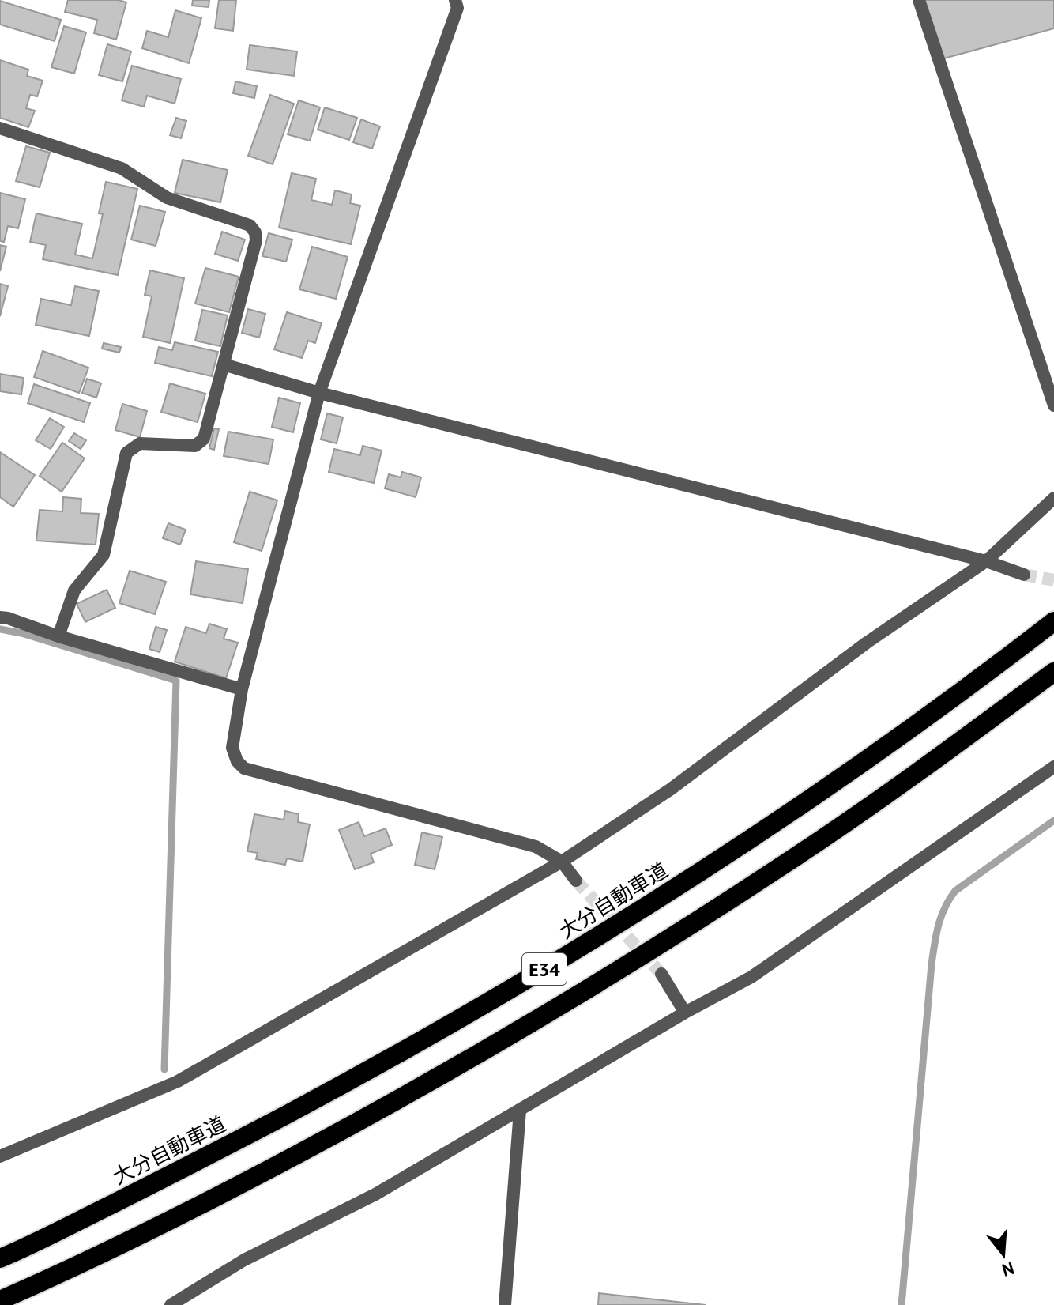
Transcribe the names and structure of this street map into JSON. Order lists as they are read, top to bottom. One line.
{"streets":{"highway":["大分自動車道","E34"]},"north":"bottom"}
